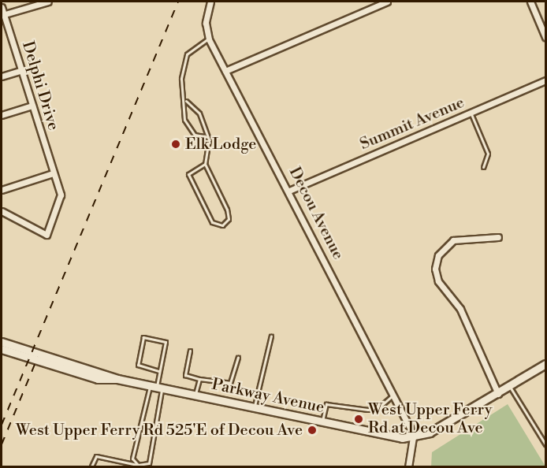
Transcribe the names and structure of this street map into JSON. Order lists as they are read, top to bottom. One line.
{"streets":{"main road":["Parkway Avenue"],"street":["Delphi Drive","Summit Avenue","Decou Avenue"]},"crossings":[["Summit Avenue","Decou Avenue"],["Decou Avenue","Parkway Avenue"]],"places":["Elk Lodge","West Upper Ferry Rd at Decou Ave","West Upper Ferry Rd 525'E of Decou Ave"]}
